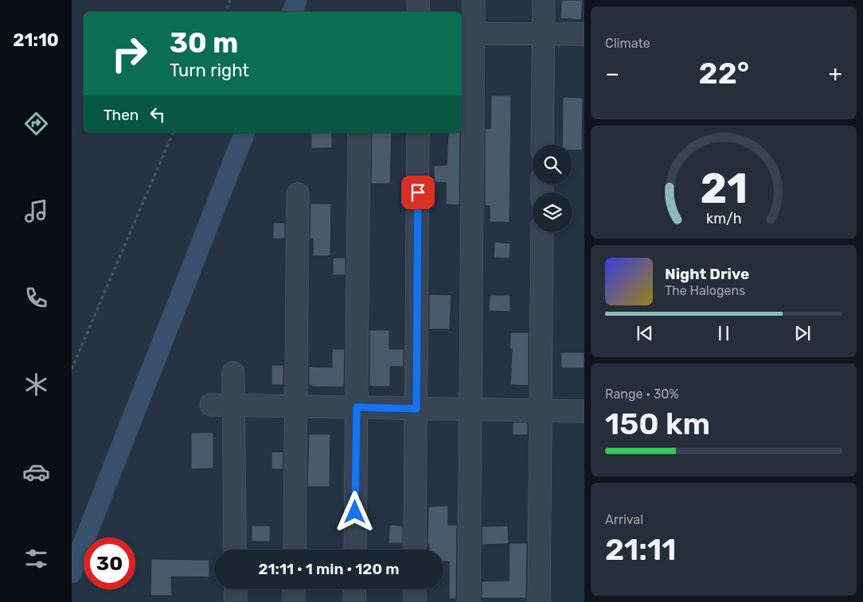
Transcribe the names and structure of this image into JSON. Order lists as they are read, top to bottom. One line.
{"page":{"tabs":"21:10","tile":["Climate",["Range · 30%","150 km"],["Arrival","21:11"]],"turn":["30 m","Turn right"],"heat":["−","22°","+"],"then":"Then","song":["Night Drive","The Halogens"],"limit":"30","trip":"21:11 · 1 min · 120 m","gauge":["21","km/h"]}}
